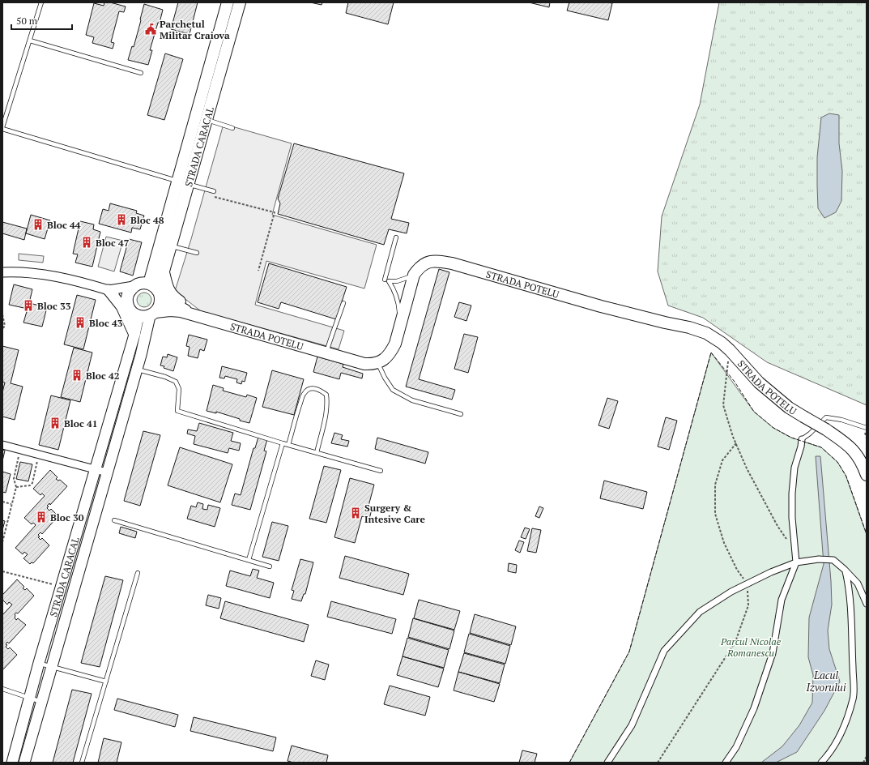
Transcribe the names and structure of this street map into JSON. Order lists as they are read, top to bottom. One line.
{"streets":{"main road":["STRADA CARACAL","STRADA POTELU"]},"crossings":[["STRADA CARACAL","STRADA POTELU"]],"water":["Lacul Izvorului"],"parks":["Parcul Nicolae Romanescu"],"places":{"public building":["Parchetul Militar Craiova"],"building":["Bloc 48","Bloc 44","Bloc 47","Bloc 33","Bloc 43","Bloc 42","Bloc 41","Surgery & Intesive Care","Bloc 30"]},"scale_bar":"50 m"}
